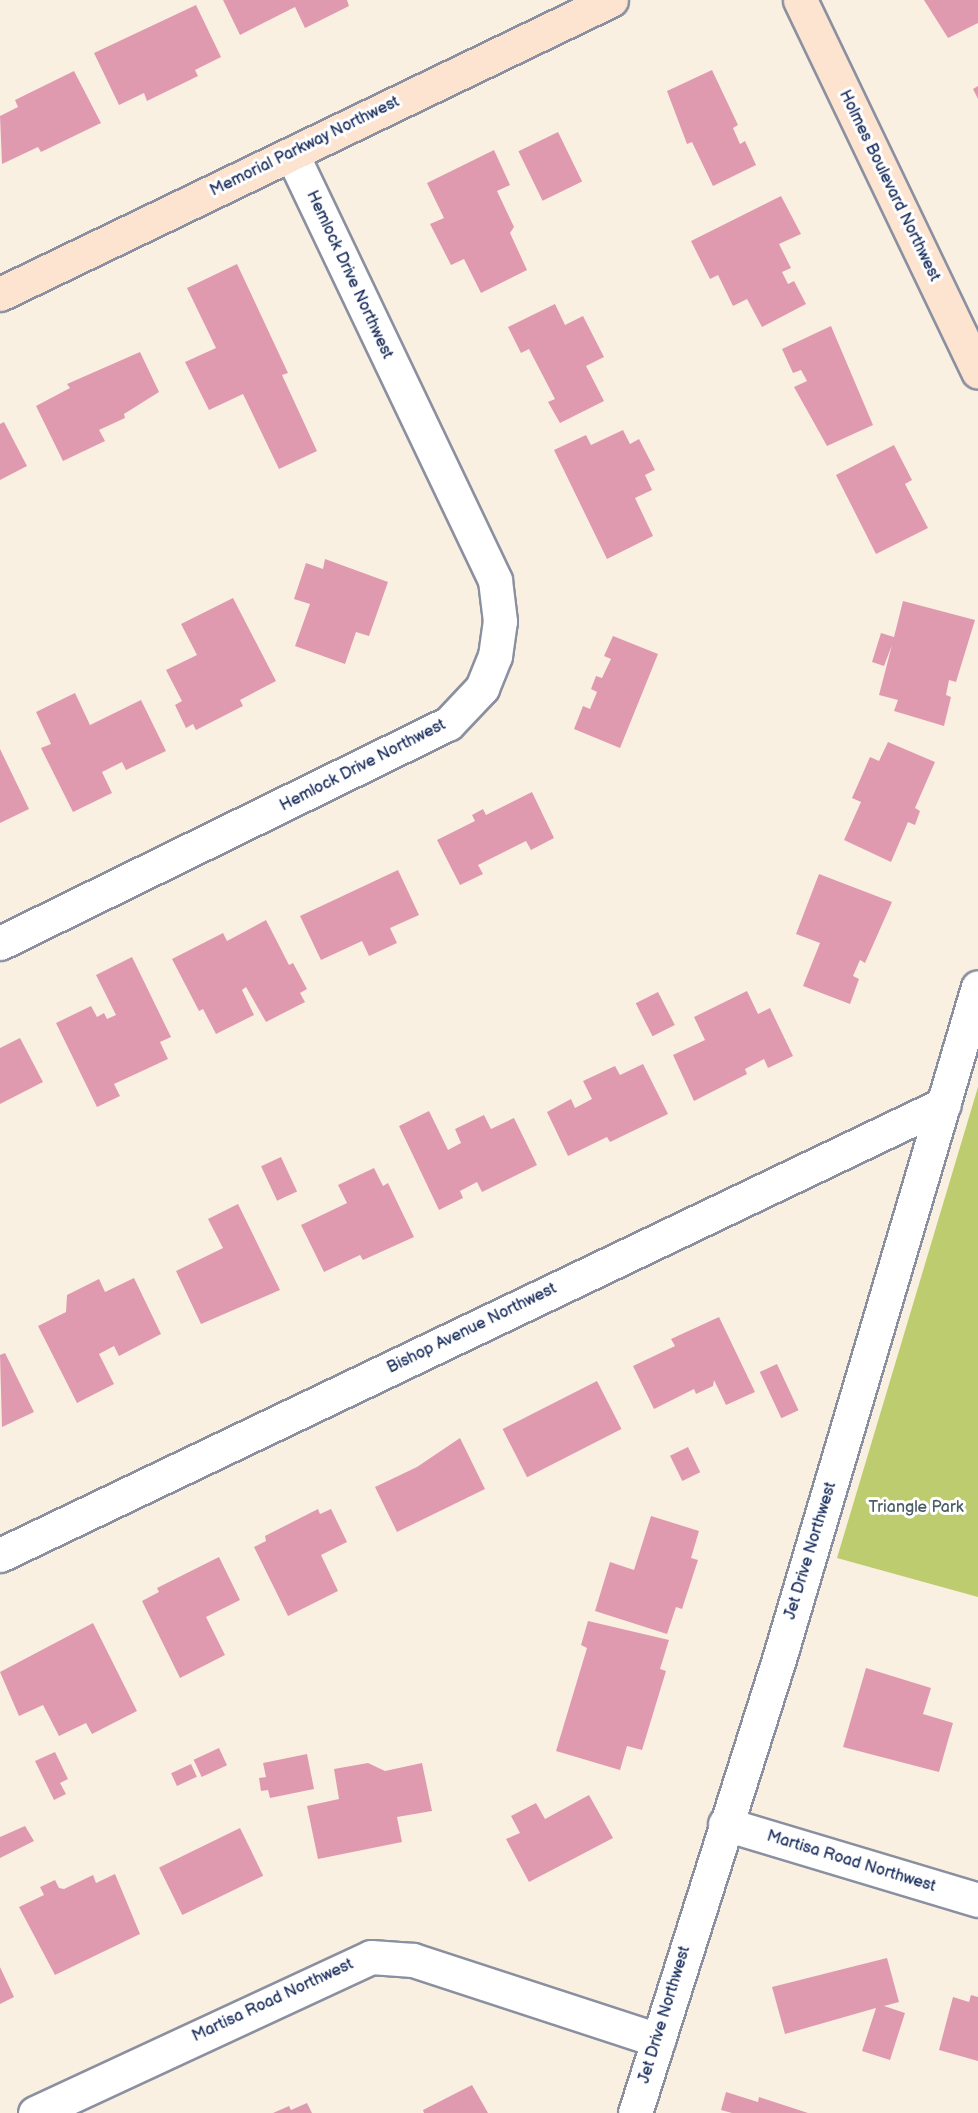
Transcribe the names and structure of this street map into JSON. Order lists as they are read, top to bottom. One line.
{"streets":{"street":["Memorial Parkway Northwest","Holmes Boulevard Northwest","Hemlock Drive Northwest","Bishop Avenue Northwest","Jet Drive Northwest","Martisa Road Northwest"]},"crossings":[["Memorial Parkway Northwest","Hemlock Drive Northwest"],["Bishop Avenue Northwest","Jet Drive Northwest"],["Jet Drive Northwest","Martisa Road Northwest"]],"parks":["Triangle Park"]}
